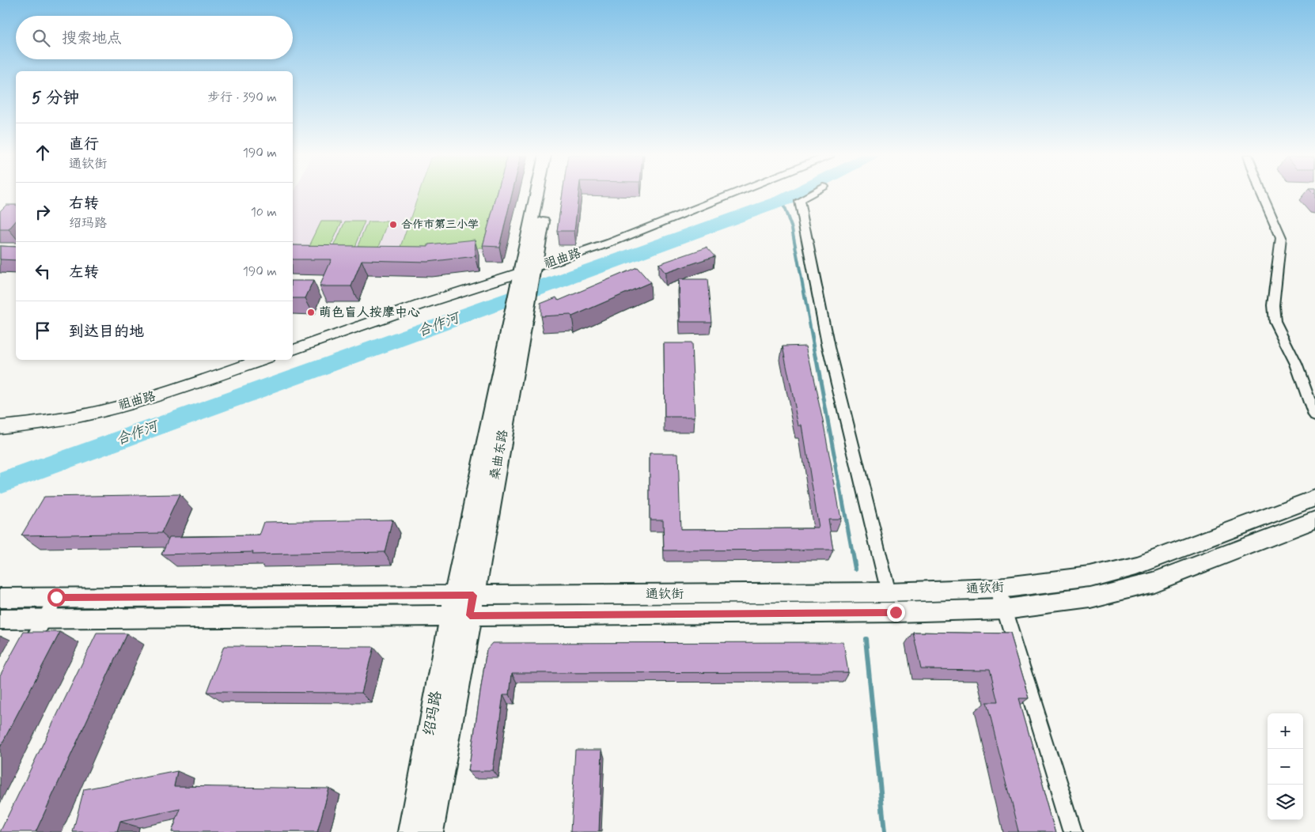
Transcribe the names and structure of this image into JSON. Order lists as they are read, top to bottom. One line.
{"streets":{"main road":["桑曲东路","通钦街","绍玛路"],"street":["祖曲路"]},"crossings":[["祖曲路","桑曲东路"],["桑曲东路","通钦街"],["桑曲东路","绍玛路"],["通钦街","绍玛路"]],"water":["合作河"],"places":["合作市第三小学","萌色盲人按摩中心"],"page":{"search":"搜索地点","heading":["5 分钟","步行 · 390 m"],"list":[["直行","通钦街","190 m"],["右转","绍玛路","10 m"],["左转","190 m"],"到达目的地"],"map_buttons":["+","−"]}}
